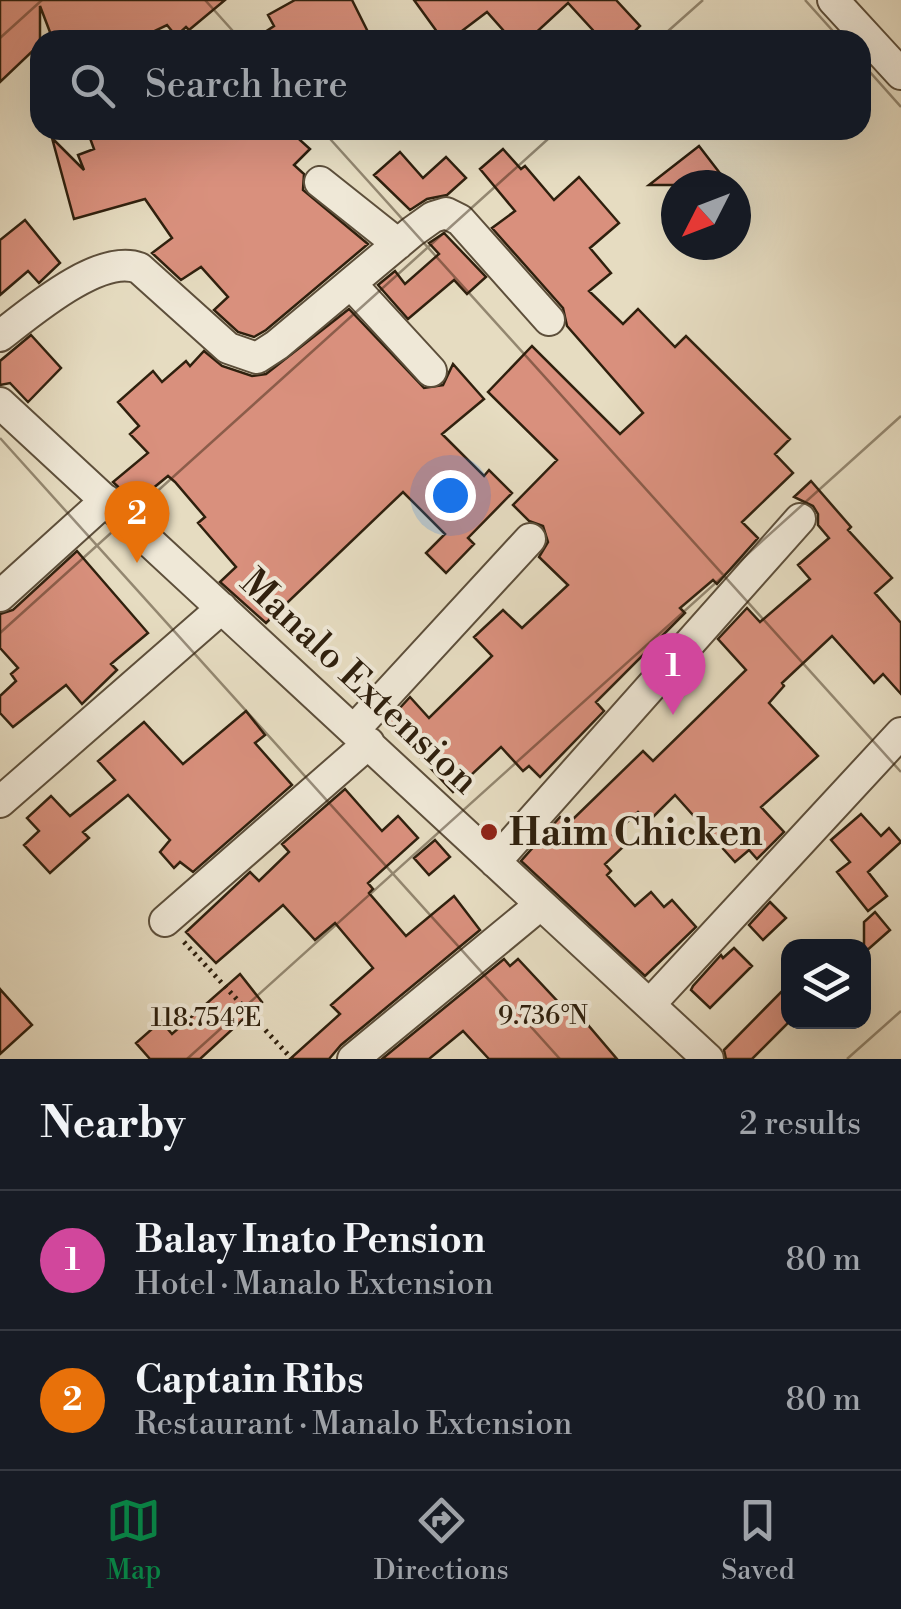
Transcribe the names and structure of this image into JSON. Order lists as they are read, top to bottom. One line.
{"streets":{"street":["Manalo Extension"]},"places":["Haim Chicken"],"north":"bottom left","page":{"search":"Search here","pins":["2","1"],"heading":["Nearby","2 results"],"list":[{"mark":"1","name":"Balay Inato Pension","note":"Hotel · Manalo Extension","value":"80 m"},{"mark":"2","name":"Captain Ribs","note":"Restaurant · Manalo Extension","value":"80 m"}],"nav":["Map","Directions","Saved"]},"coordinates":["9.736°N","118.754°E"]}
